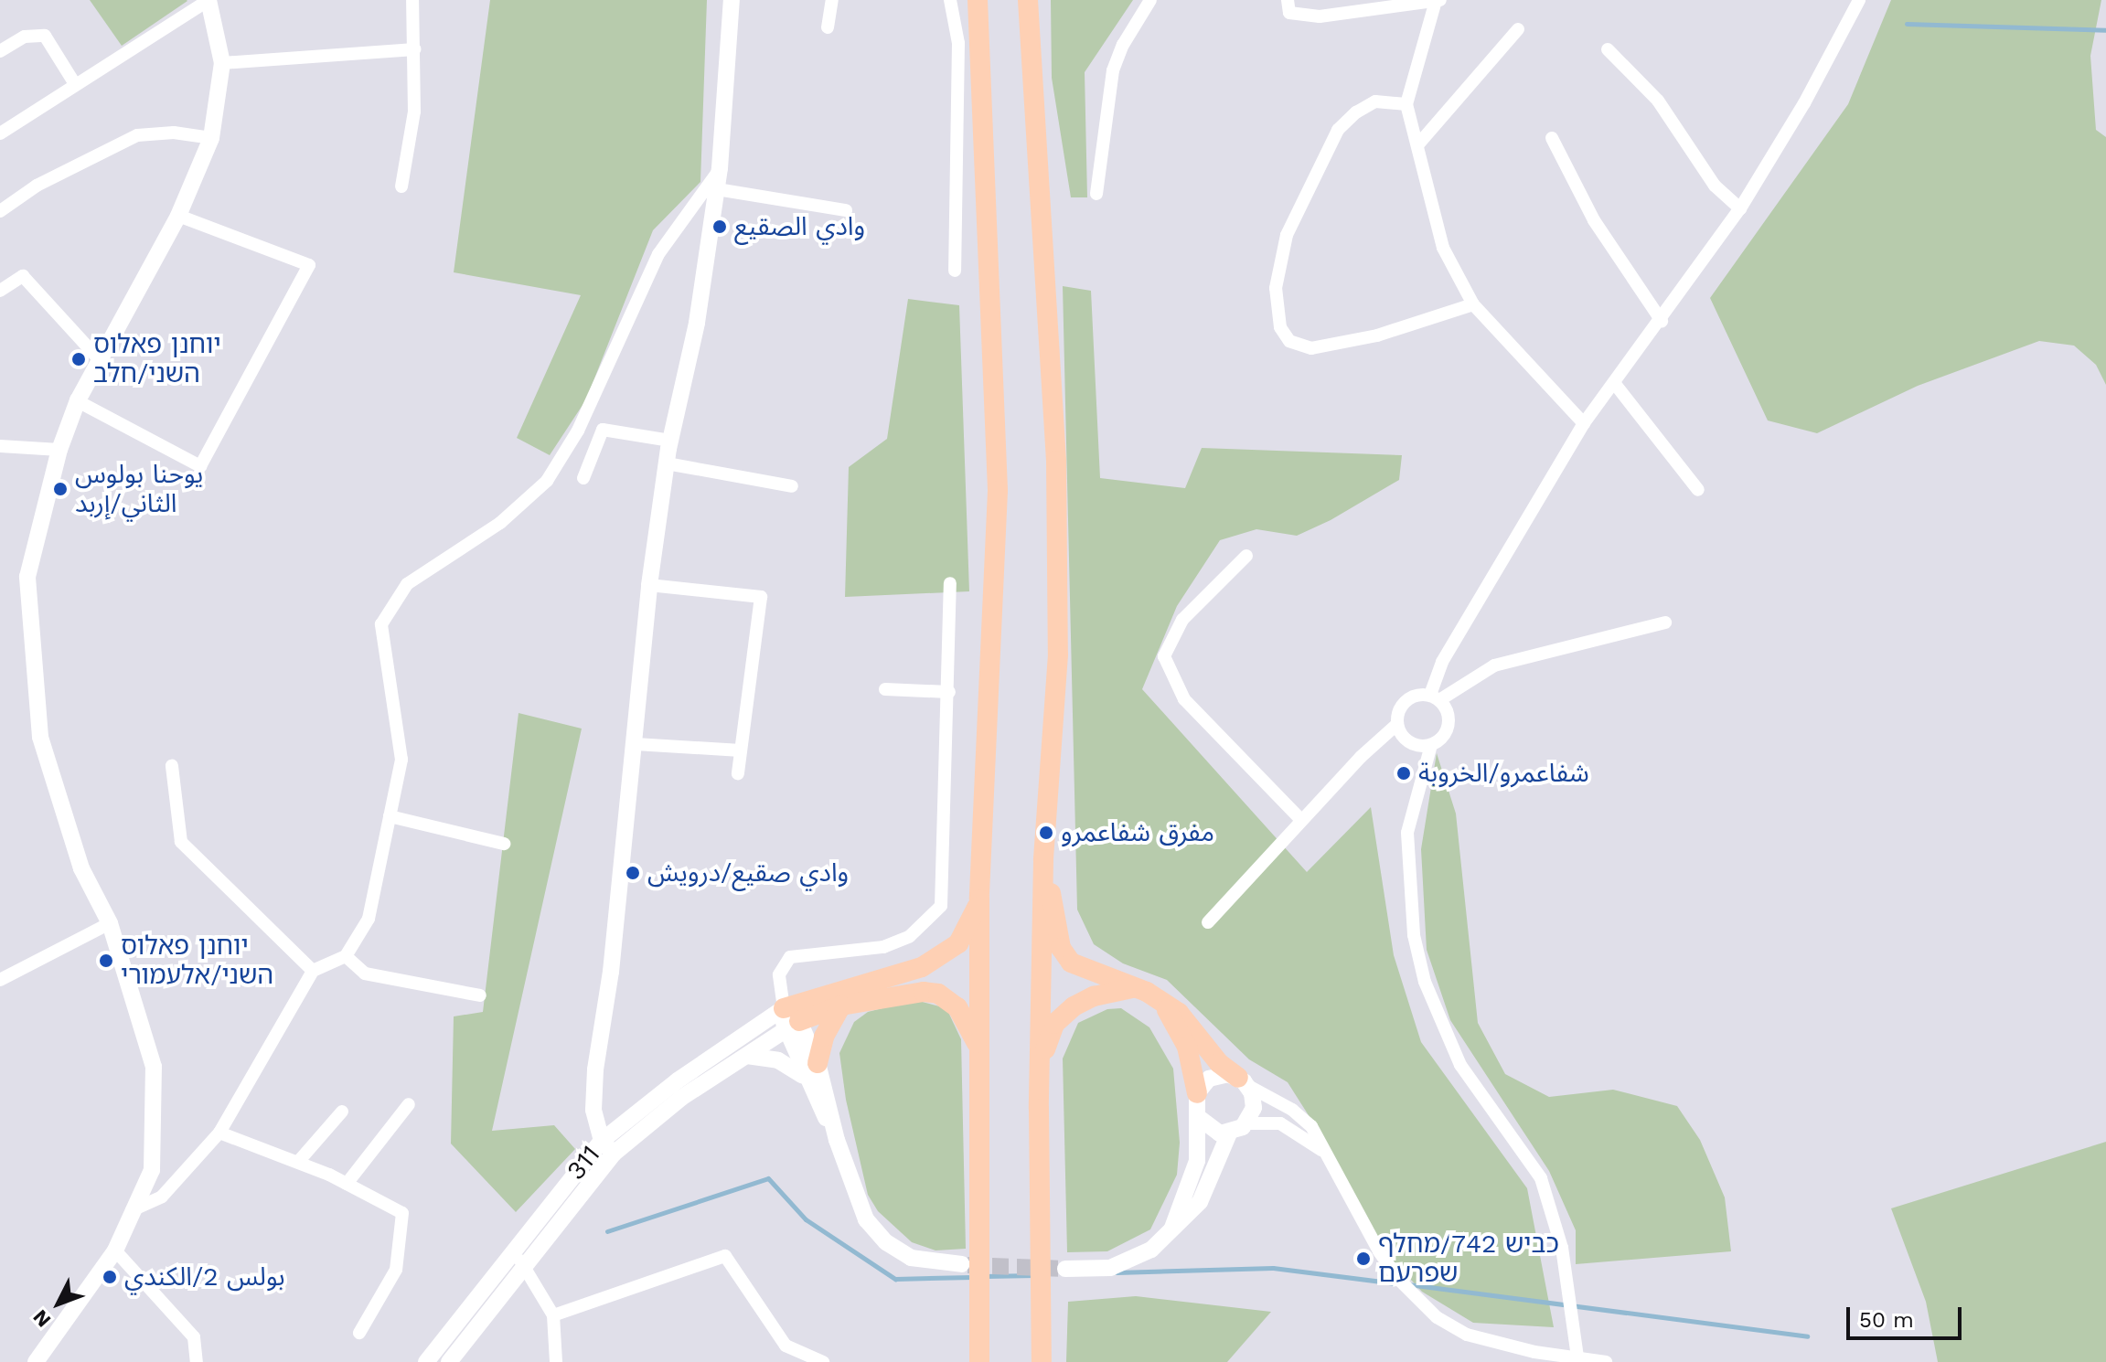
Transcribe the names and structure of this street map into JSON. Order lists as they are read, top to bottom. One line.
{"streets":{"street":["311"]},"places":["وادي الصقيع","יוחנן פאלוס השני/חלב","يوحنا بولوس الثاني/إربد","شفاعمرو/الخروبة","مفرق شفاعمرو","وادي صقيع/درويش","יוחנן פאלוס השני/אלעמורי","כביש 742/מחלף שפרעם","بولس 2/الكندي"],"scale_bar":"50 m","north":"bottom left"}
